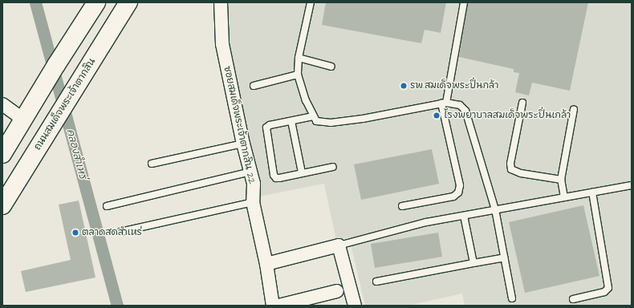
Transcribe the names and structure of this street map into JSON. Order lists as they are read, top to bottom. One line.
{"streets":{"main road":["ถนนสมเด็จพระเจ้าตากสิน"],"street":["ซอยสมเด็จพระเจ้าตากสิน 22"]},"water":["คลองสำเหร่"],"places":["รพ.สมเด็จพระปิ่นกล้า","โรงพยาบาลสมเด็จพระปิ่นเกล้า","ตลาดสดสำเหร่"]}
